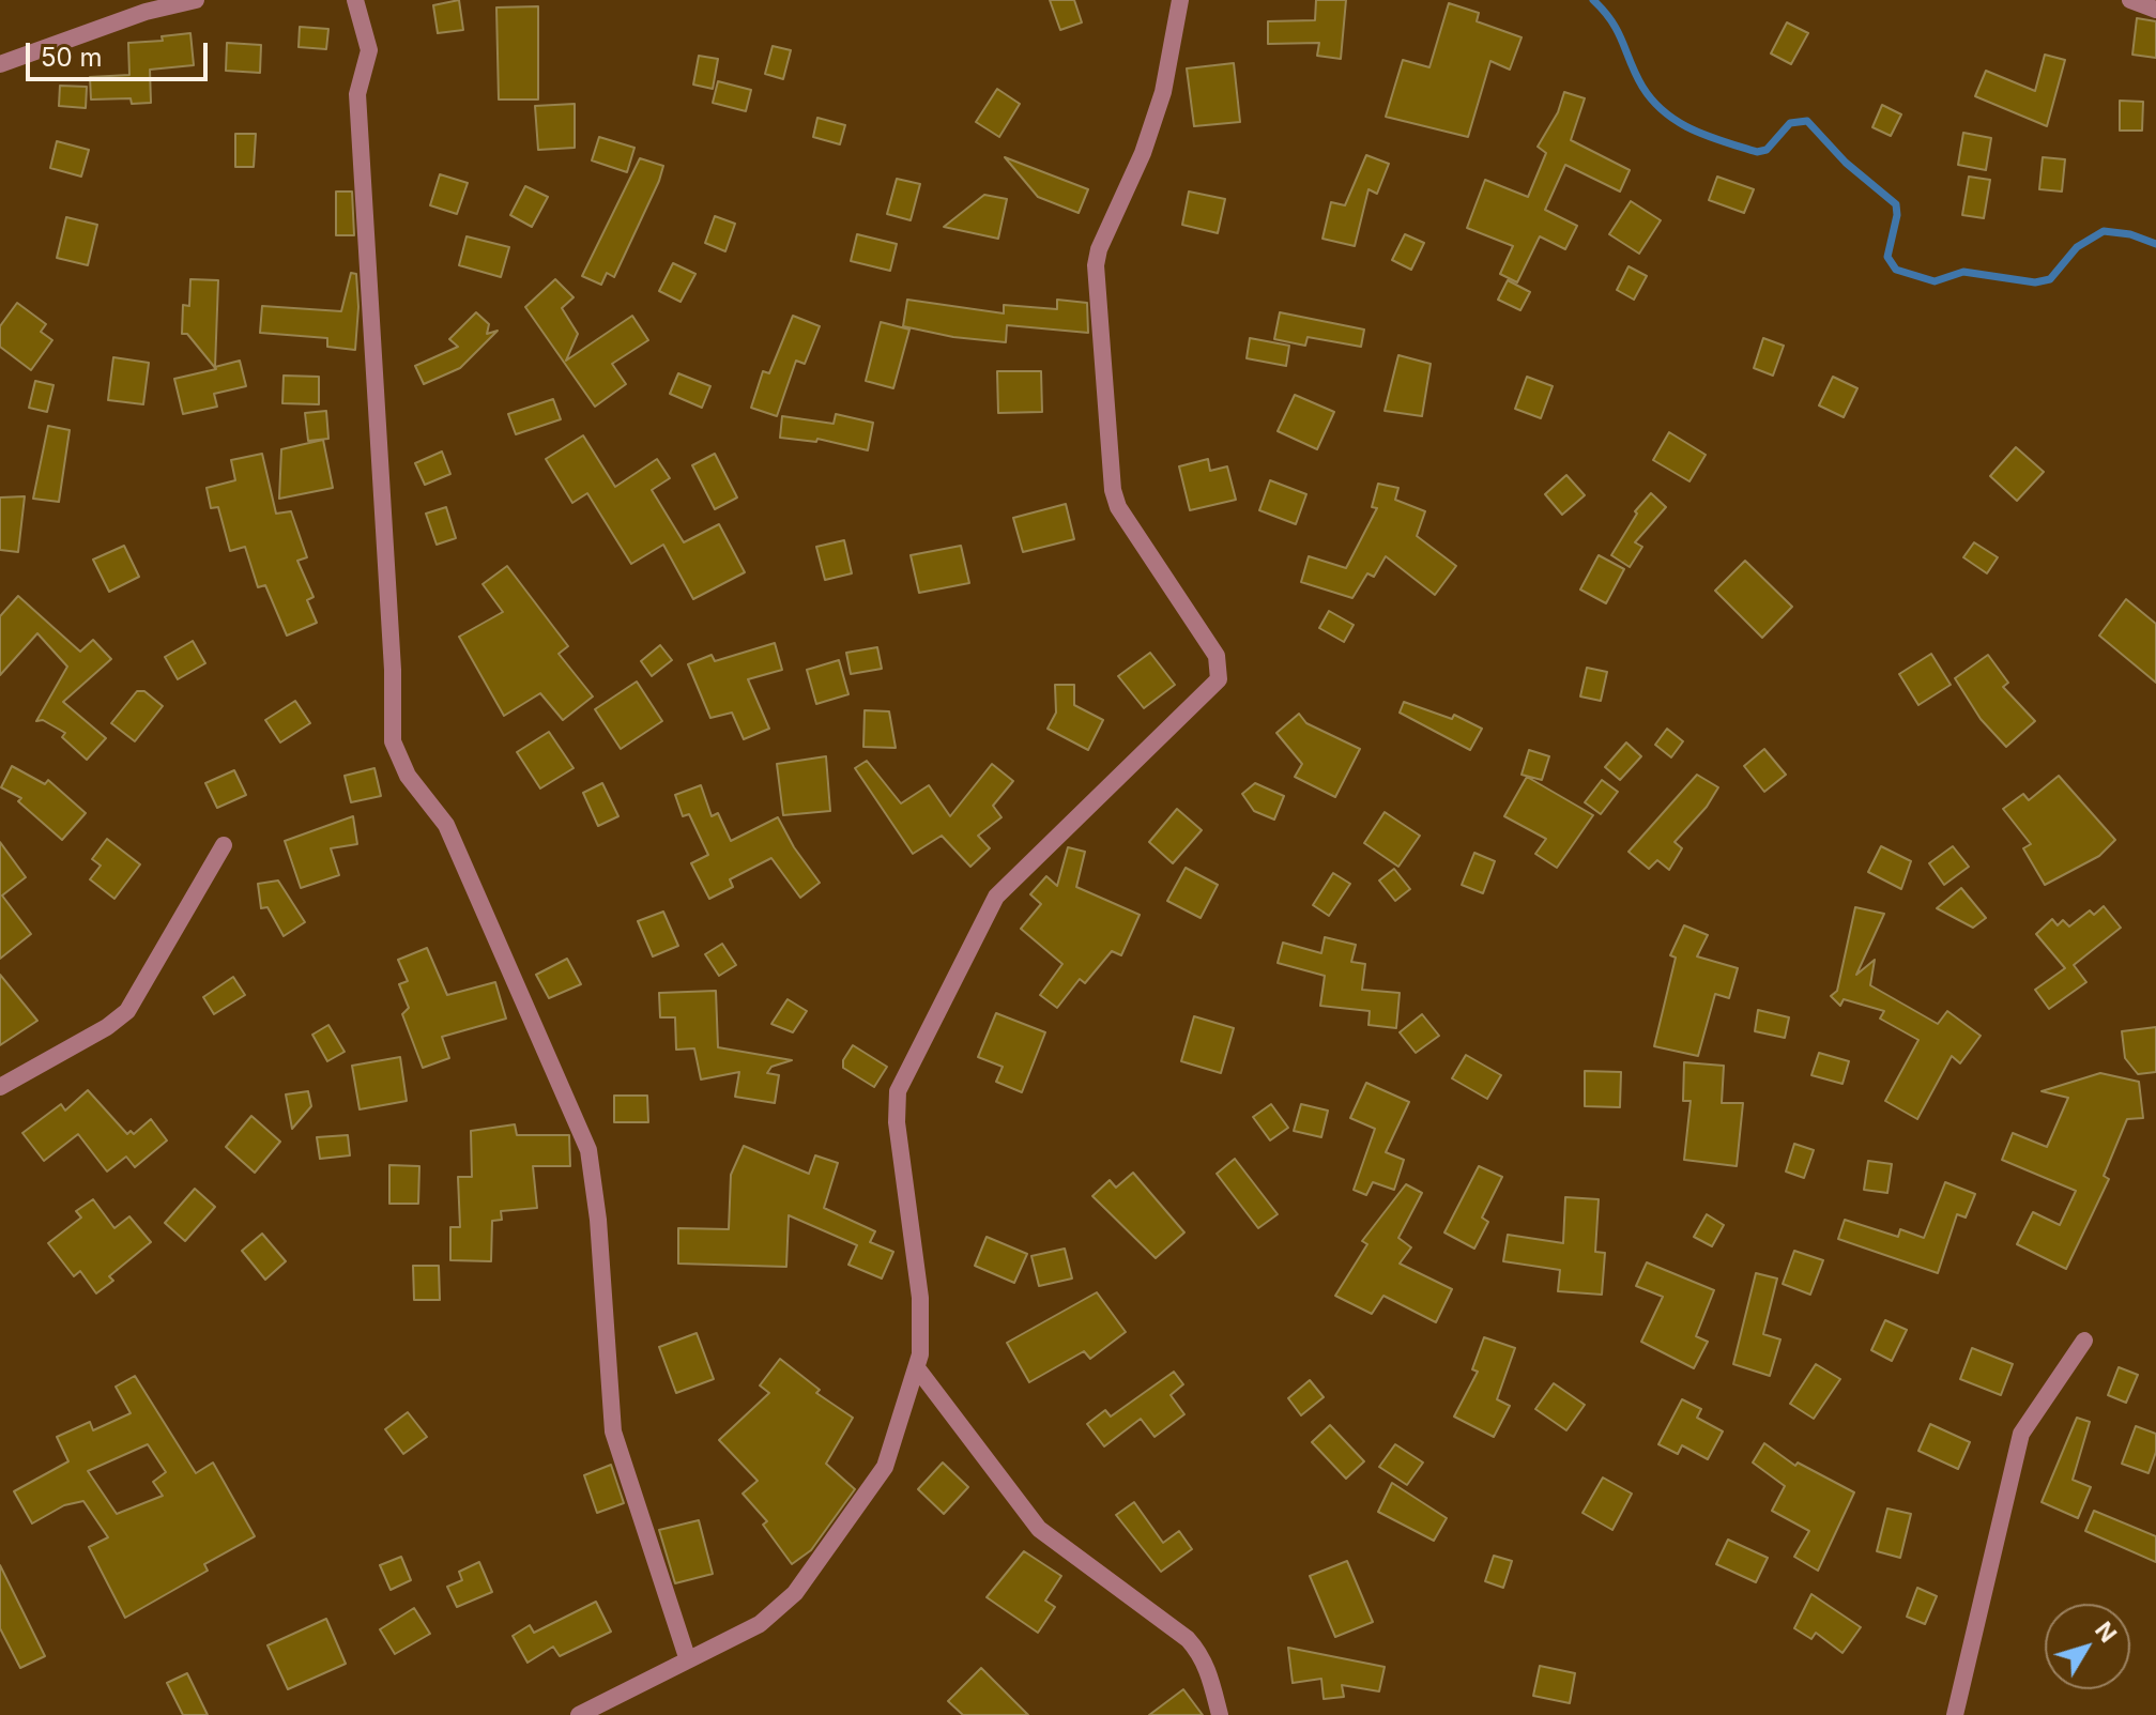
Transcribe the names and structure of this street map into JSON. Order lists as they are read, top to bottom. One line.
{"scale_bar":"50 m","north":"top right"}
